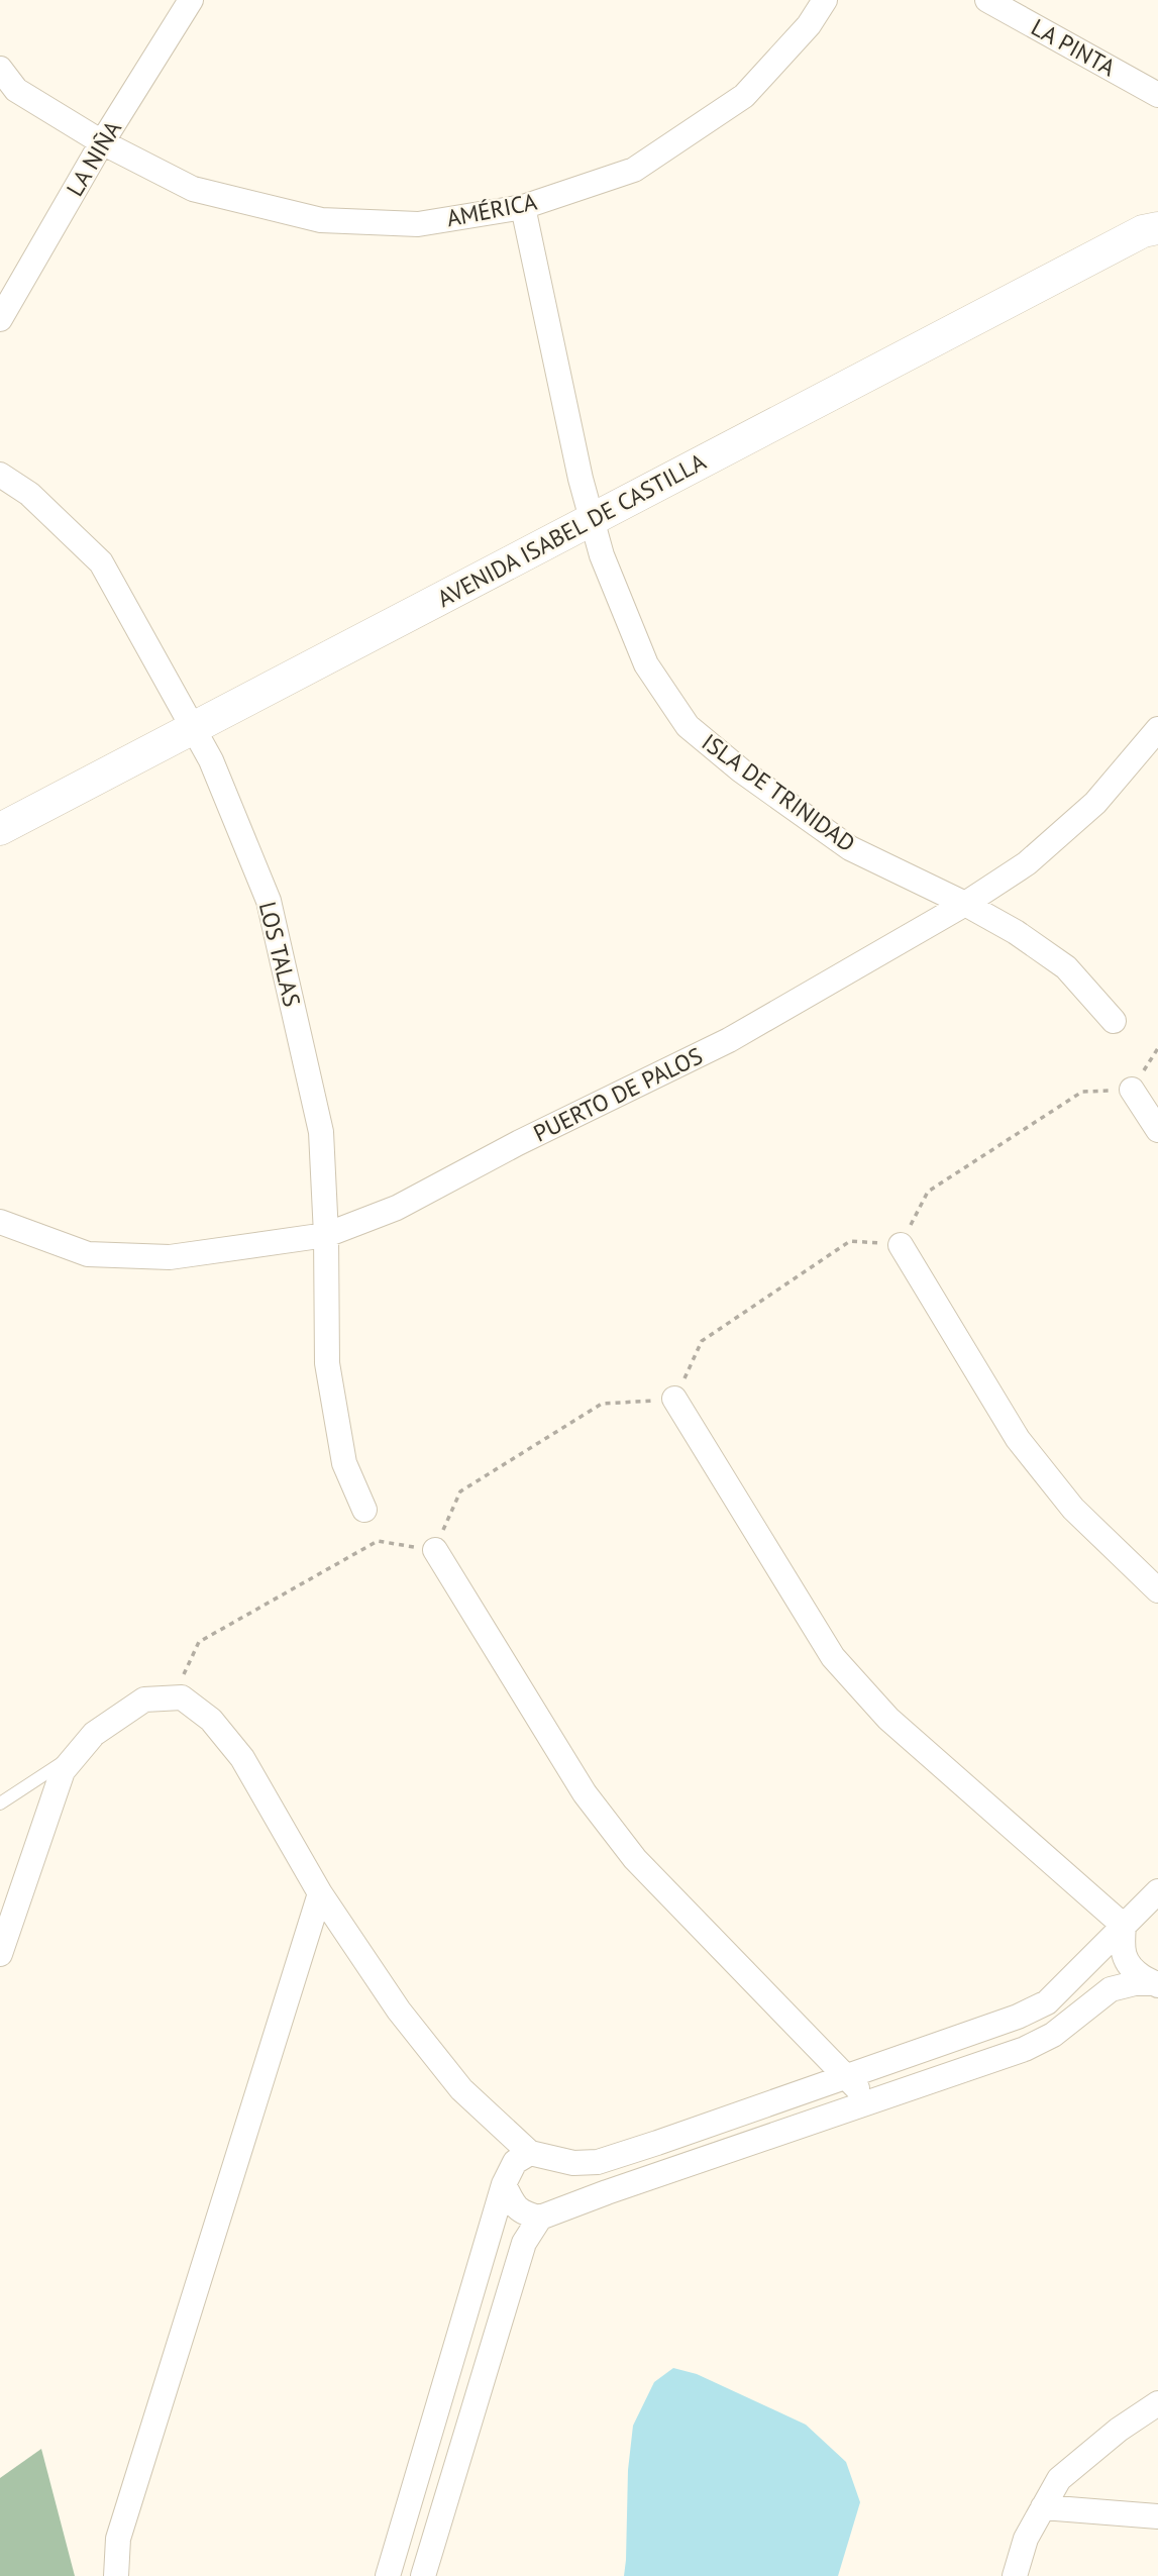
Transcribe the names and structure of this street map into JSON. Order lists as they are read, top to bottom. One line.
{"streets":{"street":["LA PINTA","LA NIÑA","AMÉRICA","AVENIDA ISABEL DE CASTILLA","ISLA DE TRINIDAD","LOS TALAS","PUERTO DE PALOS"]},"crossings":[["LA NIÑA","AMÉRICA"],["AMÉRICA","ISLA DE TRINIDAD"],["AVENIDA ISABEL DE CASTILLA","ISLA DE TRINIDAD"],["AVENIDA ISABEL DE CASTILLA","LOS TALAS"],["ISLA DE TRINIDAD","PUERTO DE PALOS"],["LOS TALAS","PUERTO DE PALOS"]]}
